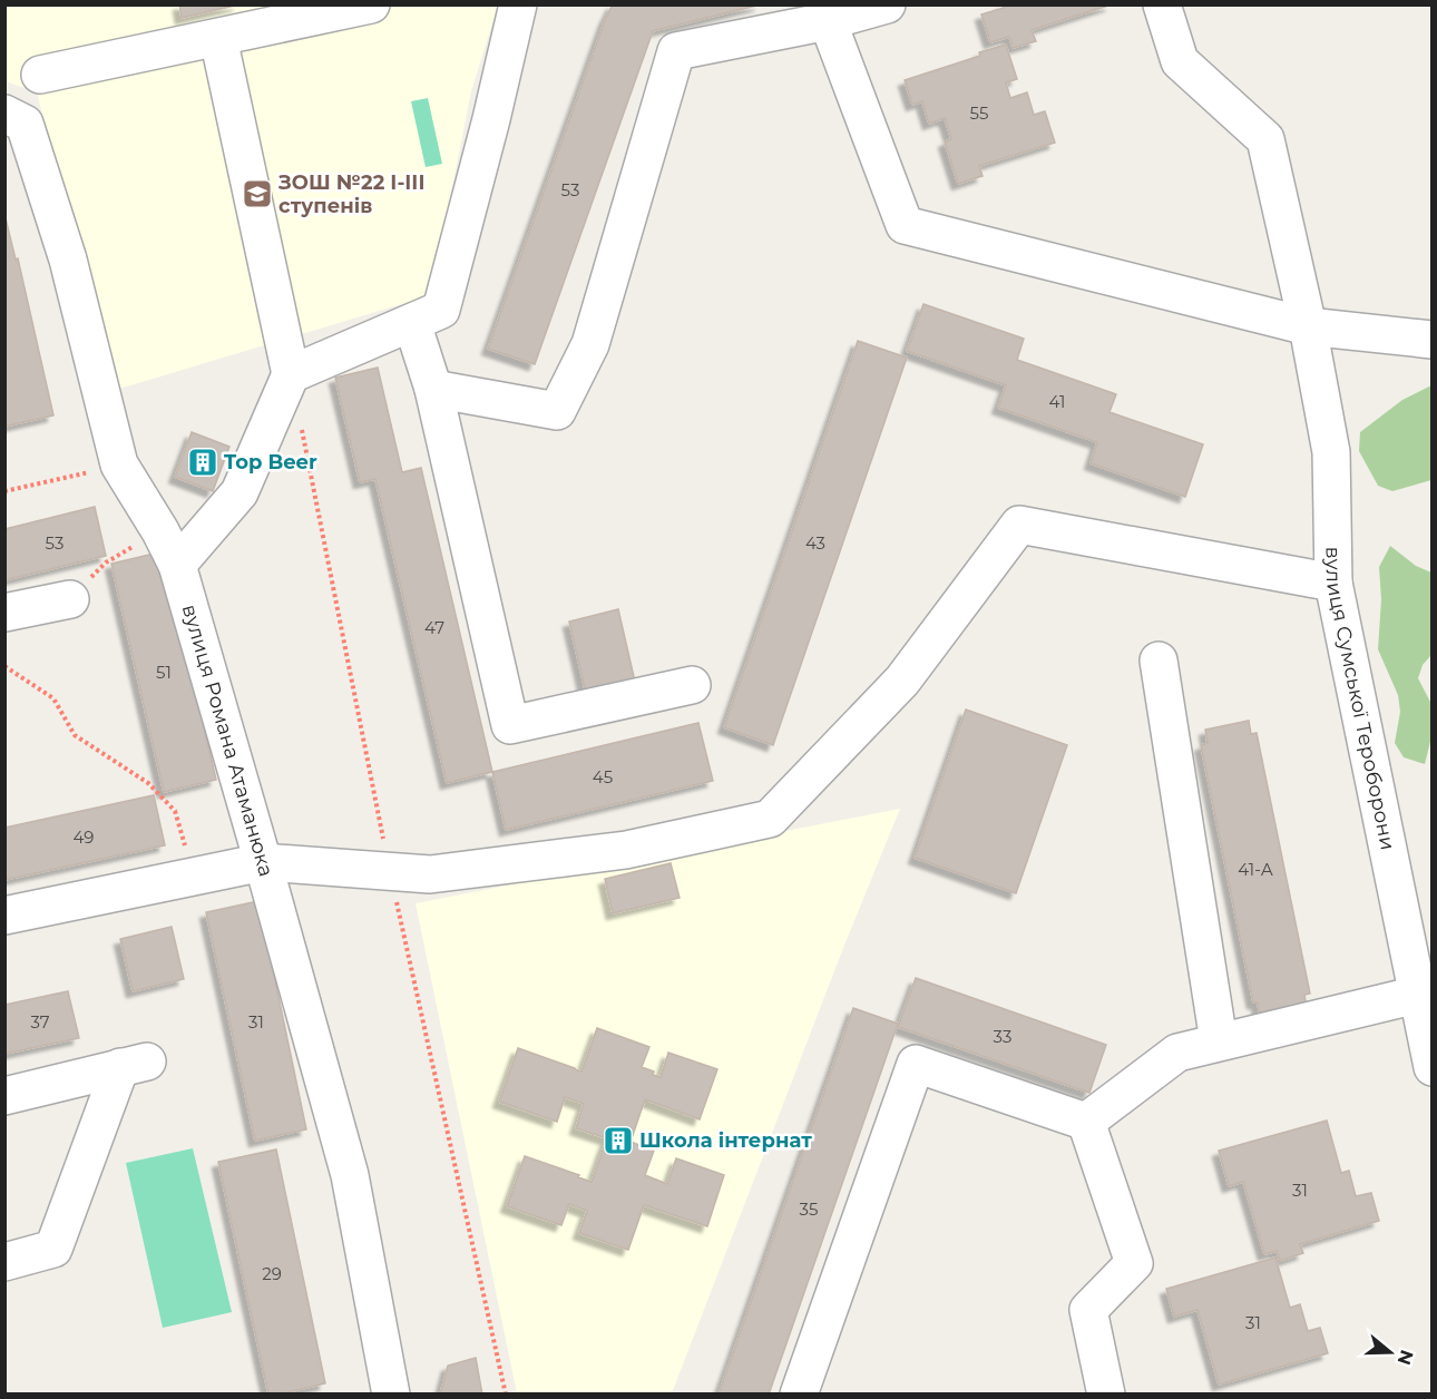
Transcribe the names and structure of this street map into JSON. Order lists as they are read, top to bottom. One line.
{"streets":{"street":["вулиця Сумської Тероборони","вулиця Романа Атаманюка"]},"places":{"school or university":["ЗОШ №22 І-ІІІ ступенів"],"building":["Top Beer","Школа інтернат"]},"house_numbers":["55","53","41","53","43","47","51","45","49","41-А","37","31","33","31","35","29","31"],"north":"right"}
